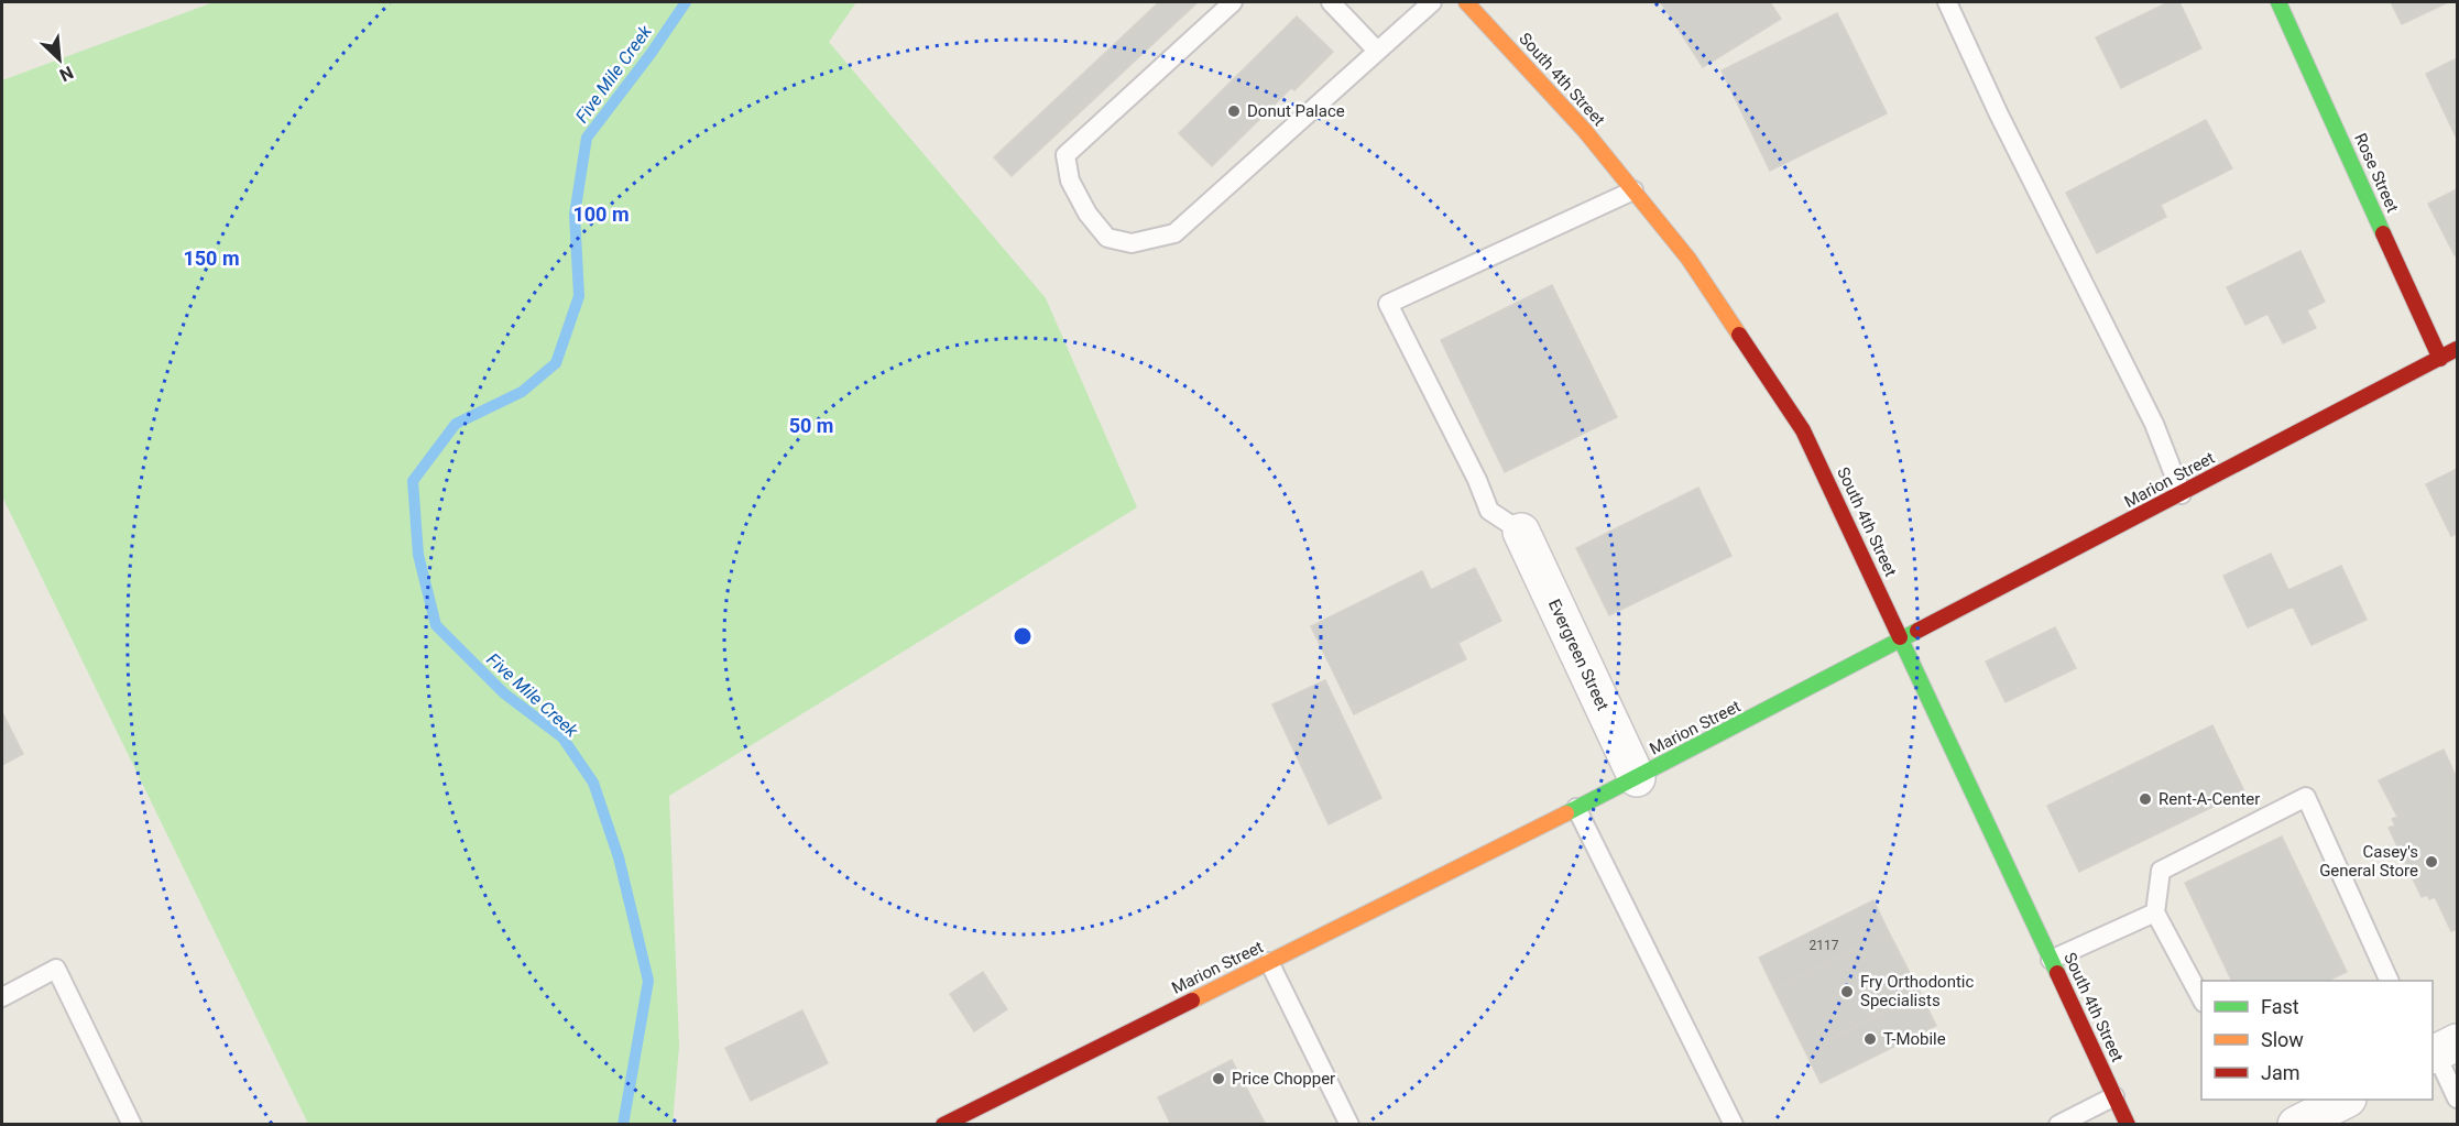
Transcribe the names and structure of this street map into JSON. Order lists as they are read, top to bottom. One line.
{"streets":{"main road":["South 4th Street","Rose Street","Marion Street"],"street":["Evergreen Street"]},"crossings":[["South 4th Street","Marion Street"],["Rose Street","Marion Street"],["Marion Street","Evergreen Street"]],"water":["Five Mile Creek"],"places":["Donut Palace","Rent-A-Center","Casey's General Store","Fry Orthodontic Specialists","T-Mobile","Price Chopper"],"house_numbers":["2117"],"legend":["Fast","Slow","Jam"],"north":"bottom right","rings":["100 m","150 m","50 m"]}
